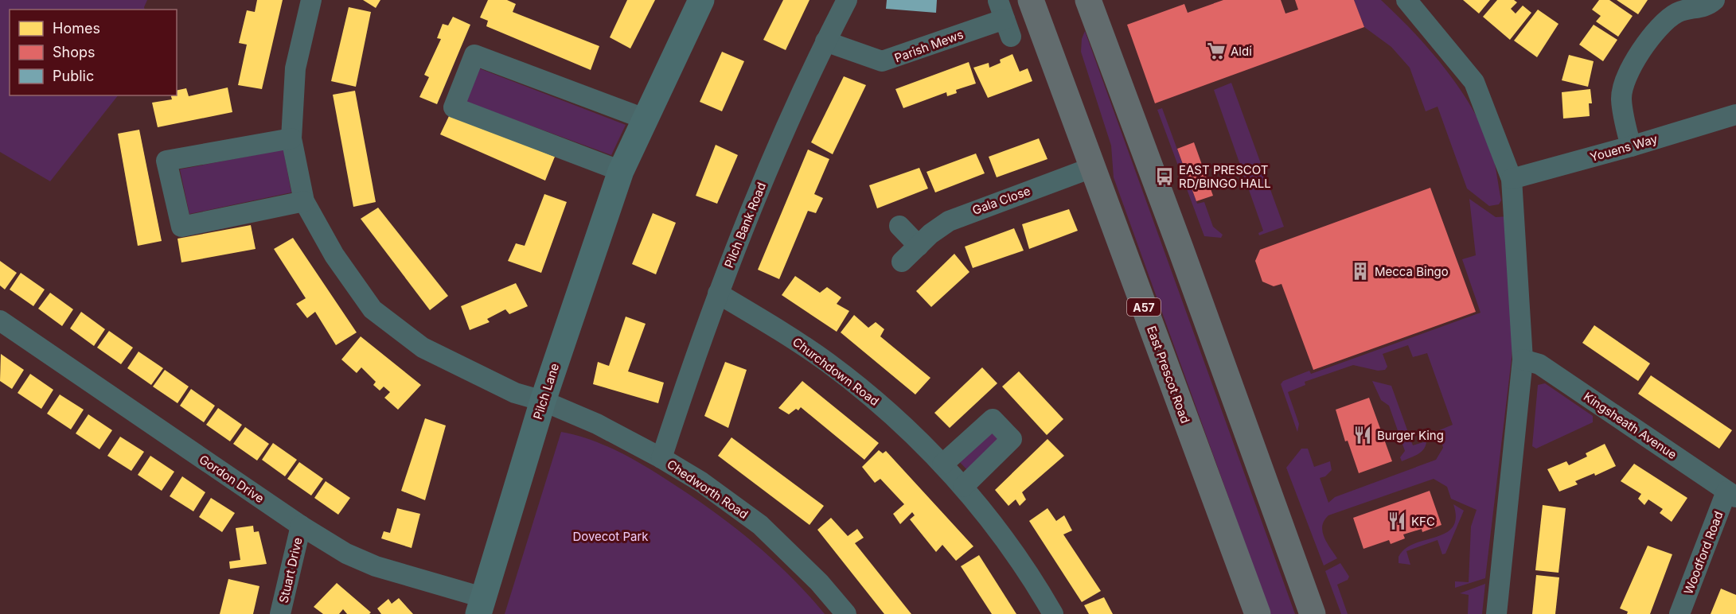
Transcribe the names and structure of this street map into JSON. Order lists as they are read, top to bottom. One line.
{"streets":{"highway":["A57","East Prescot Road"],"street":["Parish Mews","Youens Way","Gala Close","Pilch Bank Road","Churchdown Road","Pilch Lane","Kingsheath Avenue","Gordon Drive","Chedworth Road","Woodford Road","Stuart Drive"]},"crossings":[["Parish Mews","Pilch Bank Road"],["Gala Close","East Prescot Road"],["Pilch Bank Road","Churchdown Road"],["Pilch Bank Road","Chedworth Road"],["Pilch Lane","Gordon Drive"],["Pilch Lane","Chedworth Road"],["Kingsheath Avenue","Woodford Road"],["Gordon Drive","Stuart Drive"]],"parks":["Dovecot Park"],"places":{"supermarket":["Aldi"],"bus stop":["EAST PRESCOT RD/BINGO HALL"],"building":["Mecca Bingo"],"restaurant":["Burger King","KFC"]},"legend":["Homes","Shops","Public"]}
